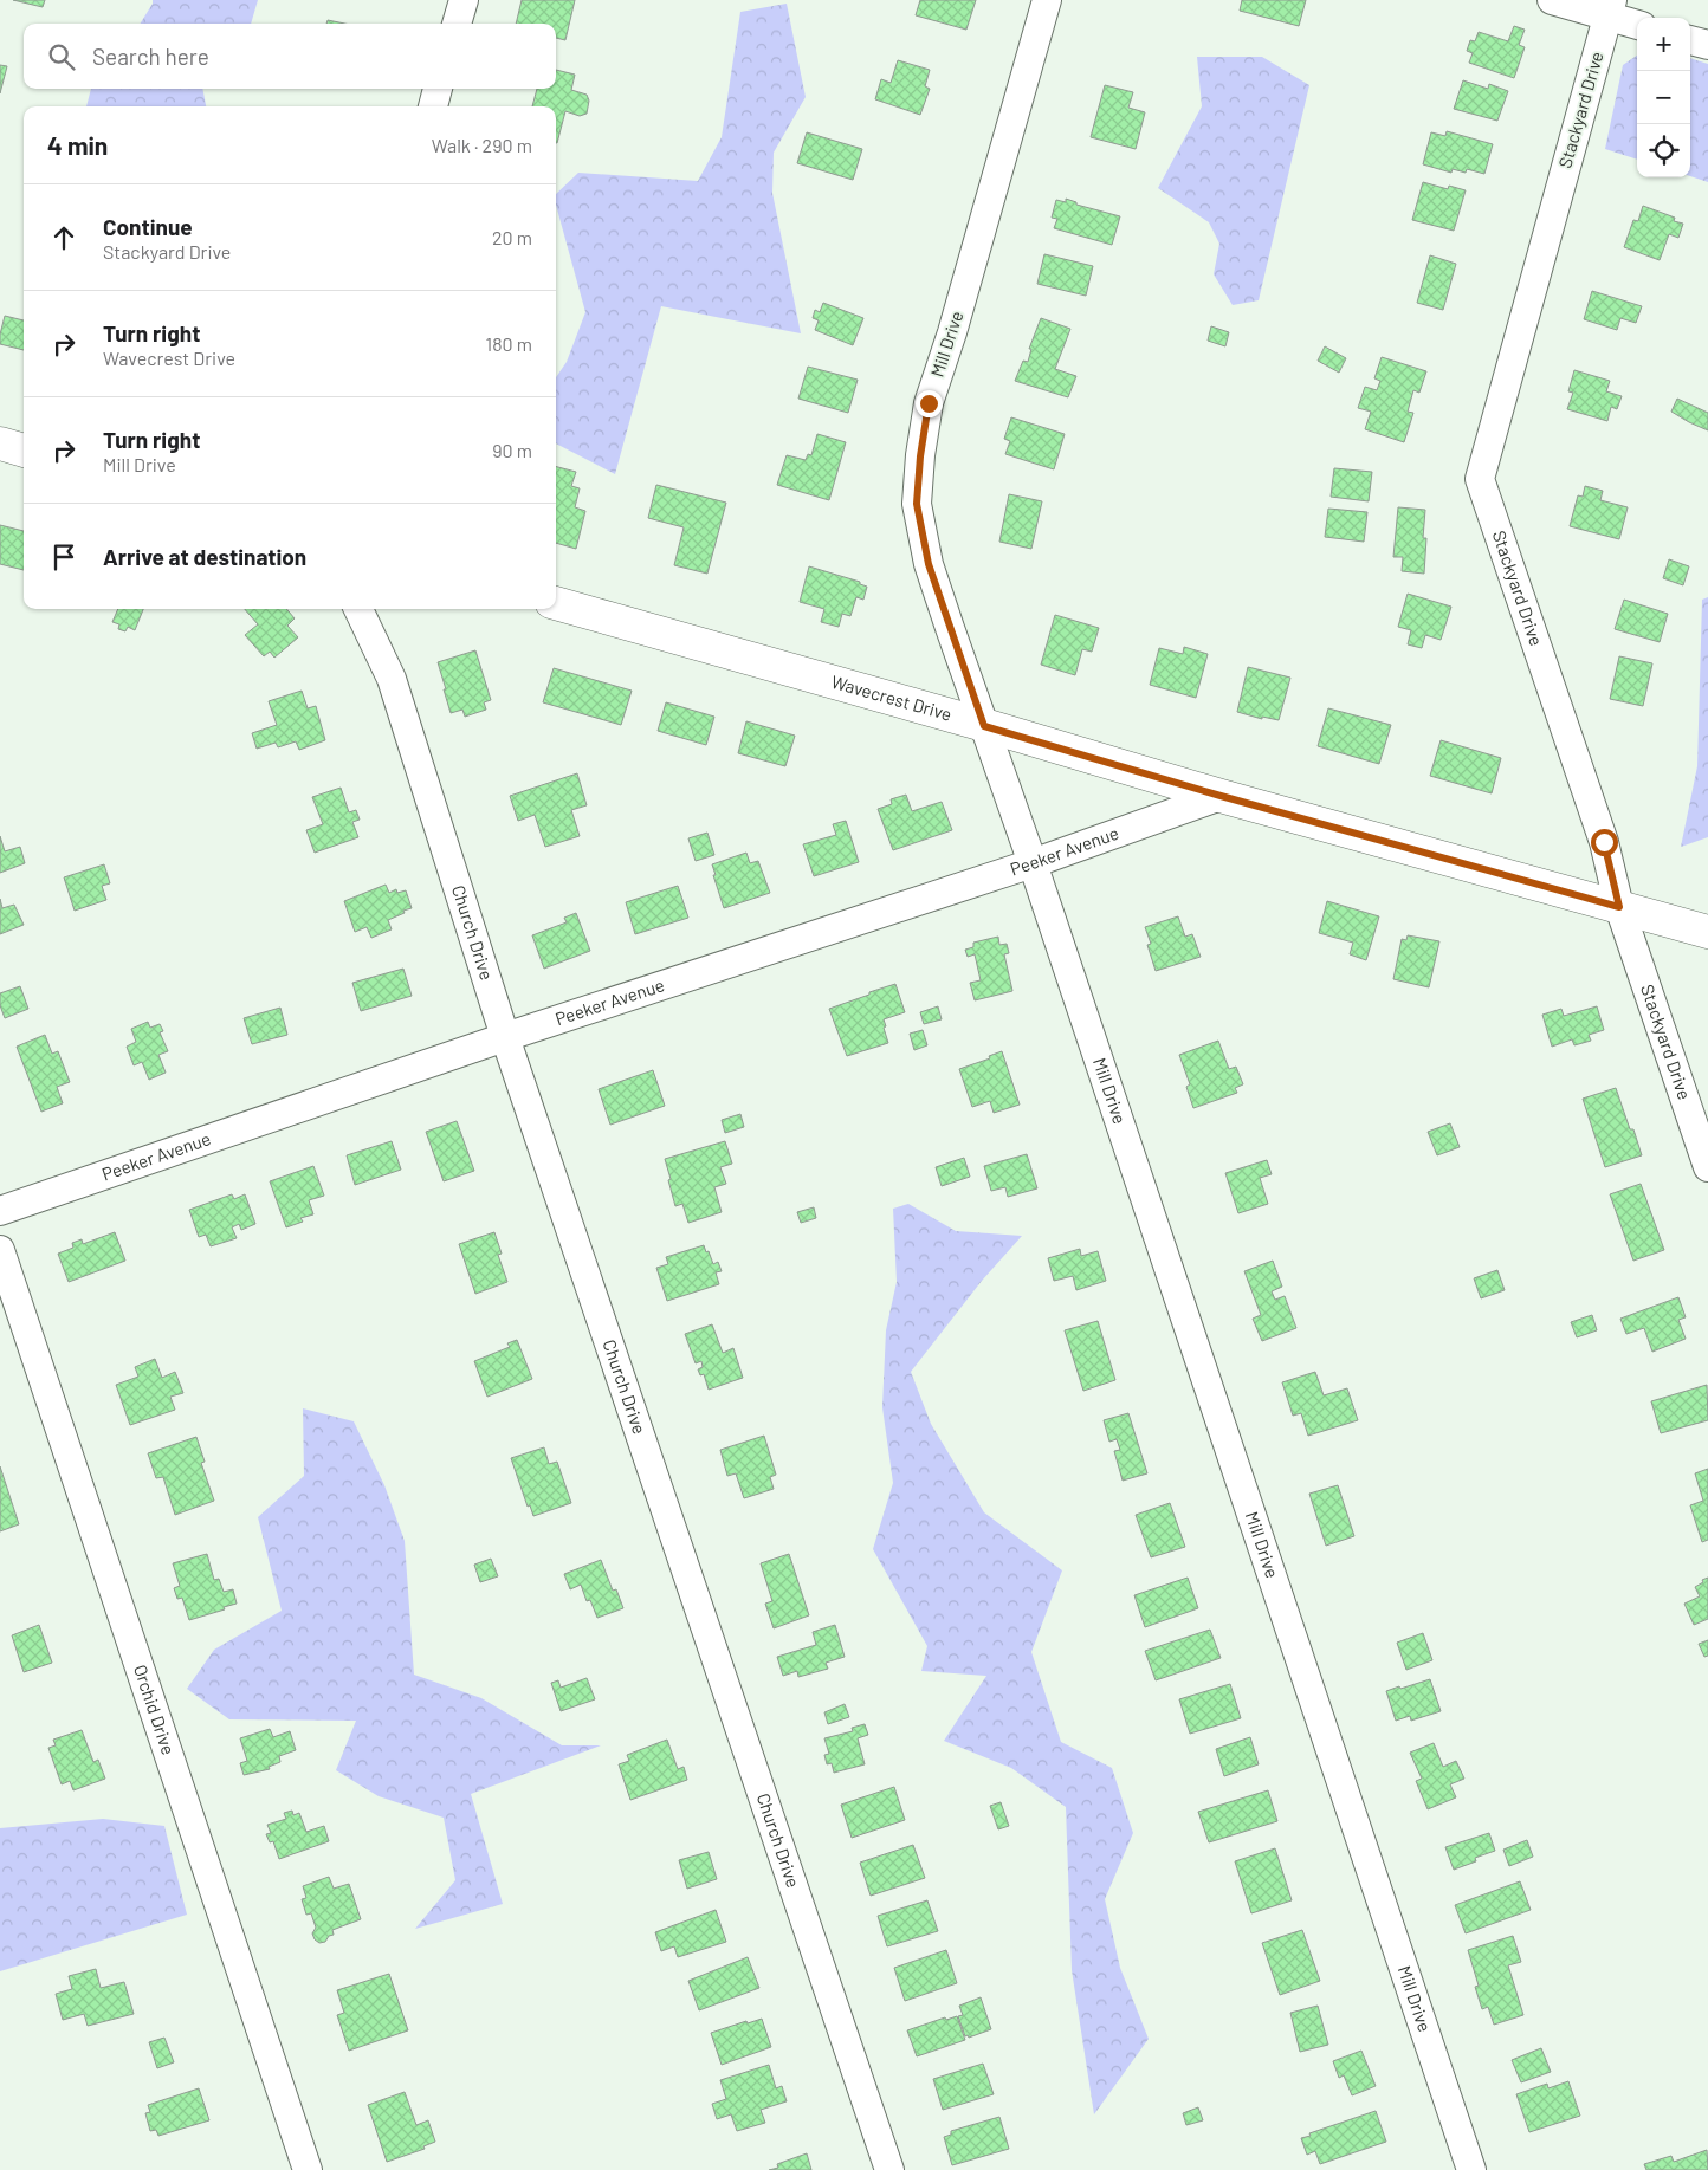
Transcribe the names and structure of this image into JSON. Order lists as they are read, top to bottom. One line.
{"streets":{"street":["Stackyard Drive","Mill Drive","Wavecrest Drive","Peeker Avenue","Church Drive","Orchid Drive"]},"crossings":[["Stackyard Drive","Wavecrest Drive"],["Mill Drive","Wavecrest Drive"],["Mill Drive","Peeker Avenue"],["Wavecrest Drive","Peeker Avenue"],["Peeker Avenue","Church Drive"]],"page":{"map_buttons":["+","−"],"search":"Search here","heading":["4 min","Walk · 290 m"],"list":[["Continue","Stackyard Drive","20 m"],["Turn right","Wavecrest Drive","180 m"],["Turn right","Mill Drive","90 m"],"Arrive at destination"]}}
